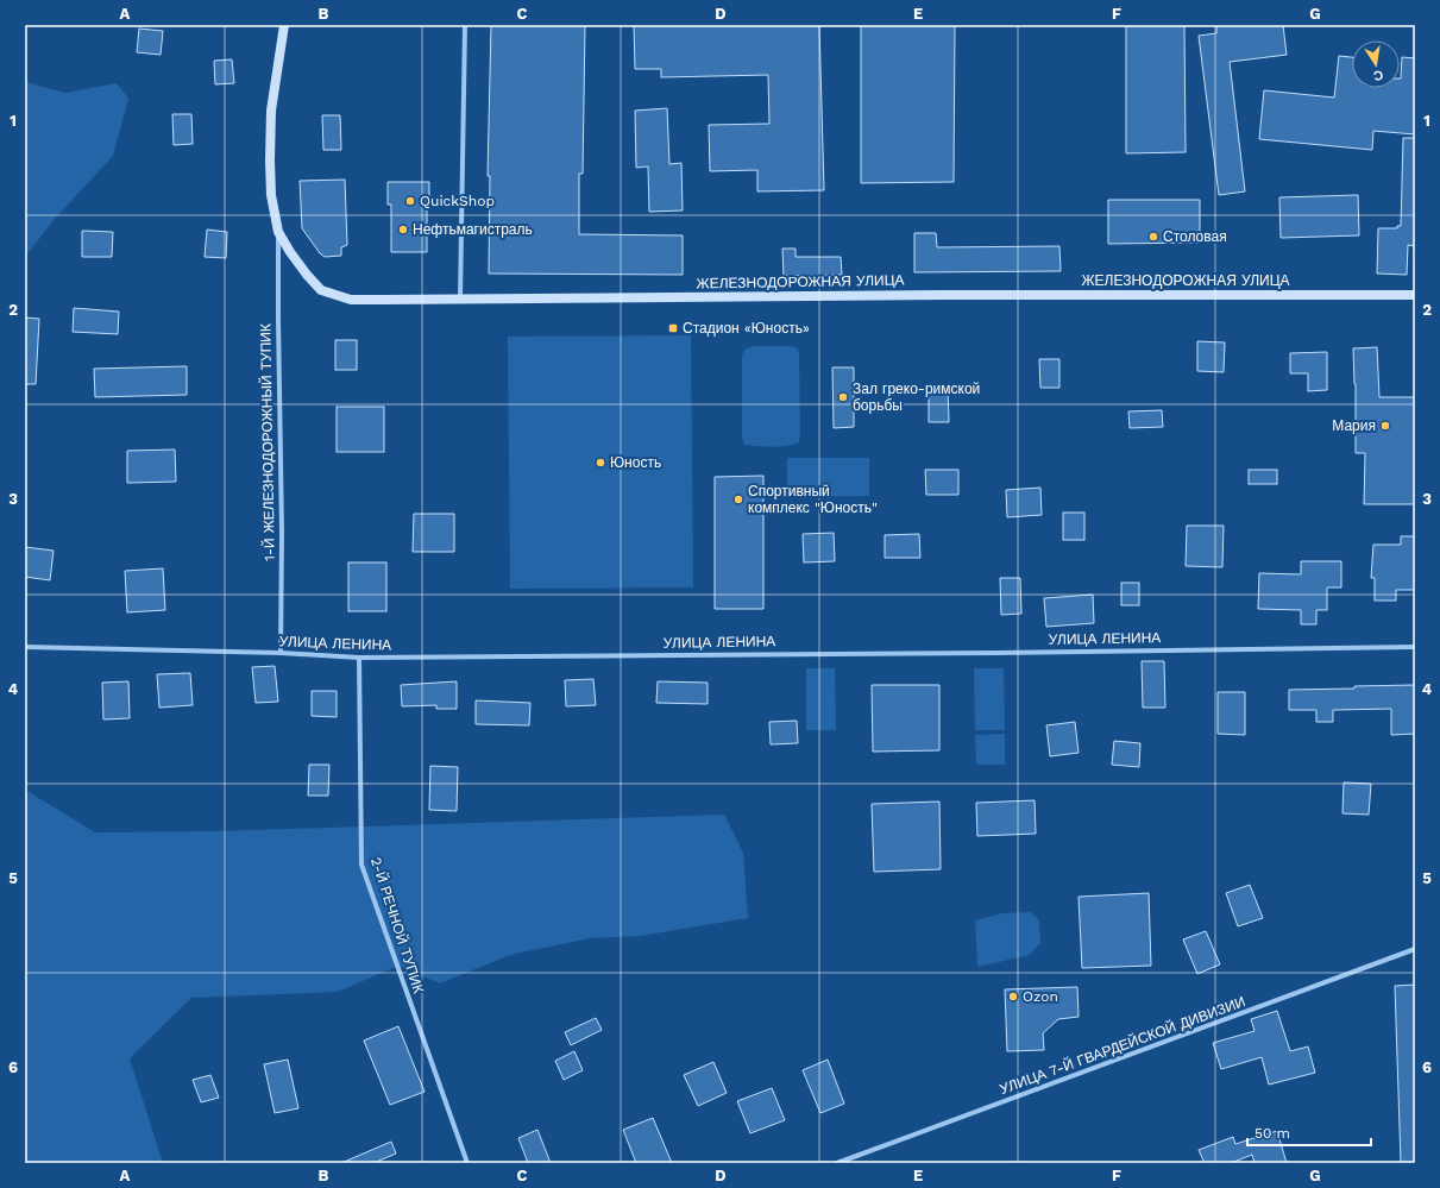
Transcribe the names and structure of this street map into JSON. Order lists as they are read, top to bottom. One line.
{"streets":{"main road":["ЖЕЛЕЗНОДОРОЖНАЯ УЛИЦА"],"street":["1-Й ЖЕЛЕЗНОДОРОЖНЫЙ ТУПИК","УЛИЦА ЛЕНИНА","2-Й РЕЧНОЙ ТУПИК","УЛИЦА 7-Й ГВАРДЕЙСКОЙ ДИВИЗИИ"]},"crossings":[["ЖЕЛЕЗНОДОРОЖНАЯ УЛИЦА","1-Й ЖЕЛЕЗНОДОРОЖНЫЙ ТУПИК"],["1-Й ЖЕЛЕЗНОДОРОЖНЫЙ ТУПИК","УЛИЦА ЛЕНИНА"],["УЛИЦА ЛЕНИНА","2-Й РЕЧНОЙ ТУПИК"]],"places":{"other":["QuickShop","Нефтьмагистраль","Столовая","Зал греко-римской борьбы","Мария","Юность","Спортивный комплекс \"Юность\"","Ozon"],"transit":["Стадион «Юность»"]},"scale_bar":"50 m","north":"bottom","grid":{"columns":["A","B","C","D","E","F","G"],"rows":["1","2","3","4","5","6"]}}
